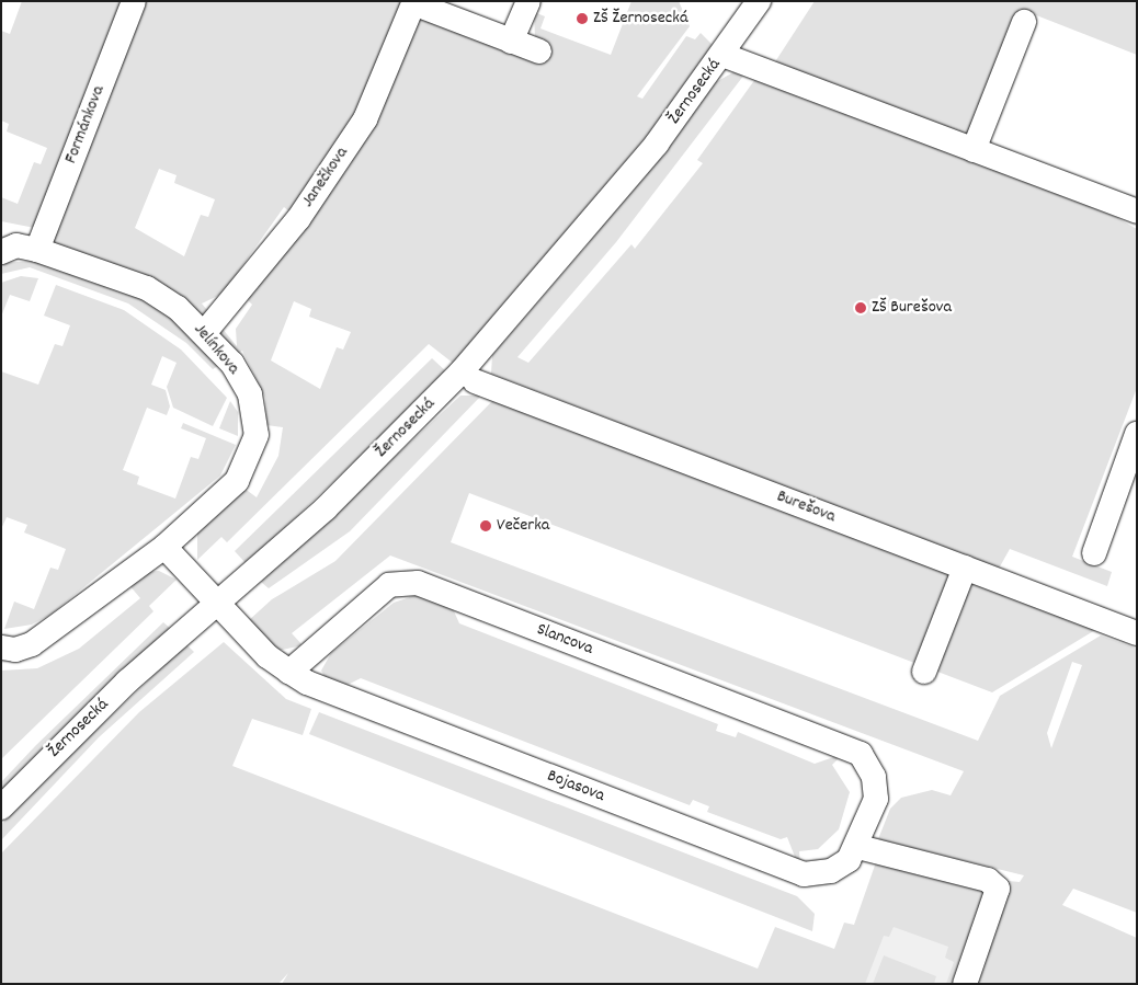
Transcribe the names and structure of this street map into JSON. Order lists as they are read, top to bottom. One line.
{"streets":{"street":["Žernosecká","Formánkova","Janečkova","Jelínkova","Burešova","Slancova","Bojasova"]},"crossings":[["Žernosecká","Bojasova"],["Formánkova","Jelínkova"],["Janečkova","Jelínkova"],["Slancova","Bojasova"]],"places":["ZŠ Žernosecká","ZŠ Burešova","Večerka"]}
